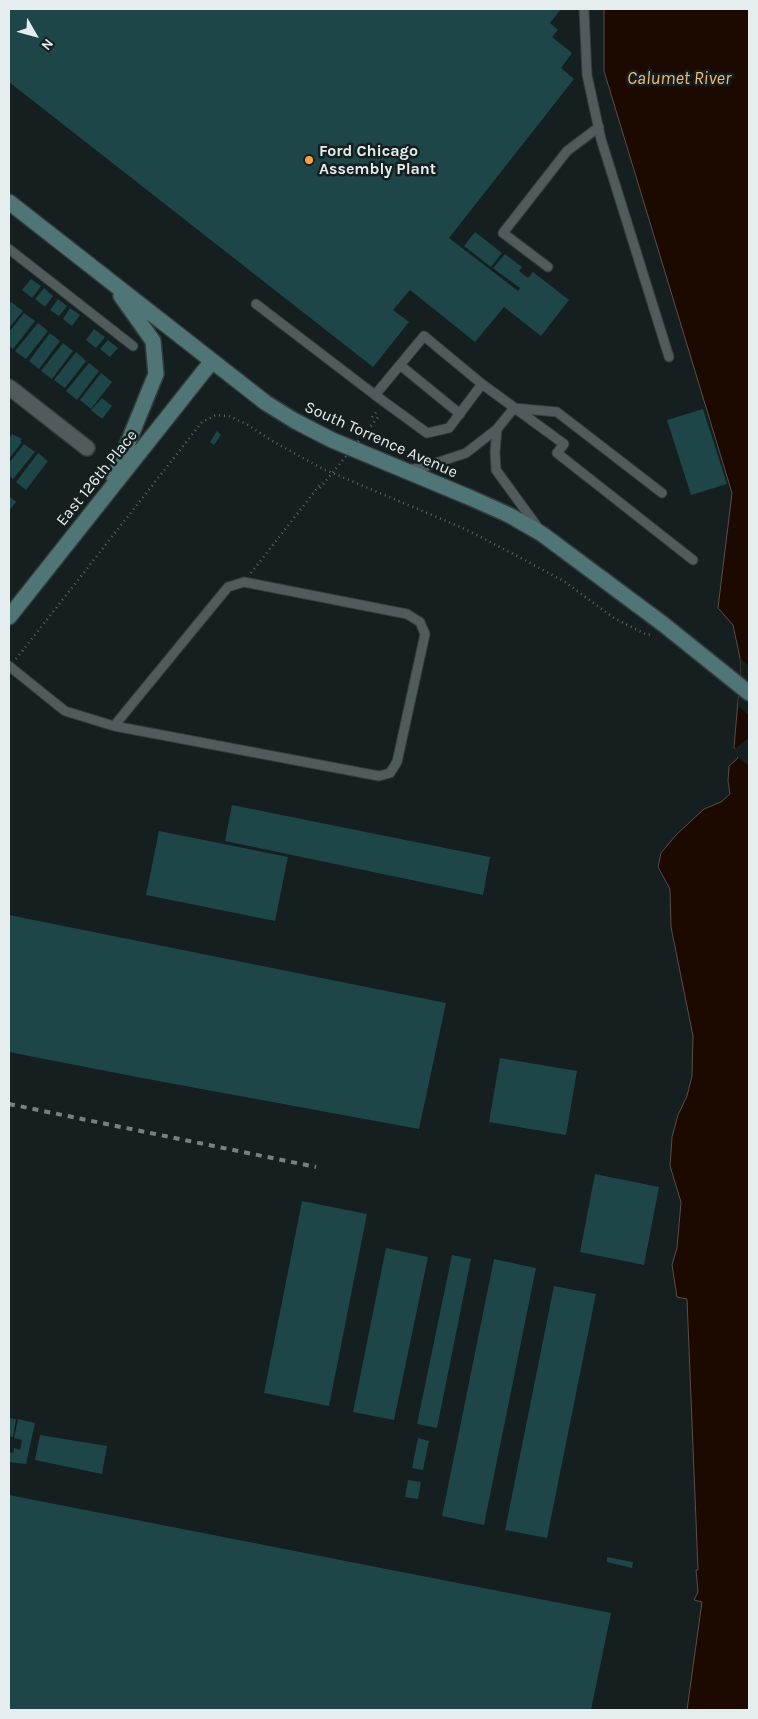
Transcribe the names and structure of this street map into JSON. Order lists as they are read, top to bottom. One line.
{"streets":{"main road":["South Torrence Avenue","East 126th Place"]},"crossings":[["South Torrence Avenue","East 126th Place"]],"water":["Calumet River"],"places":["Ford Chicago Assembly Plant"],"north":"bottom right"}
